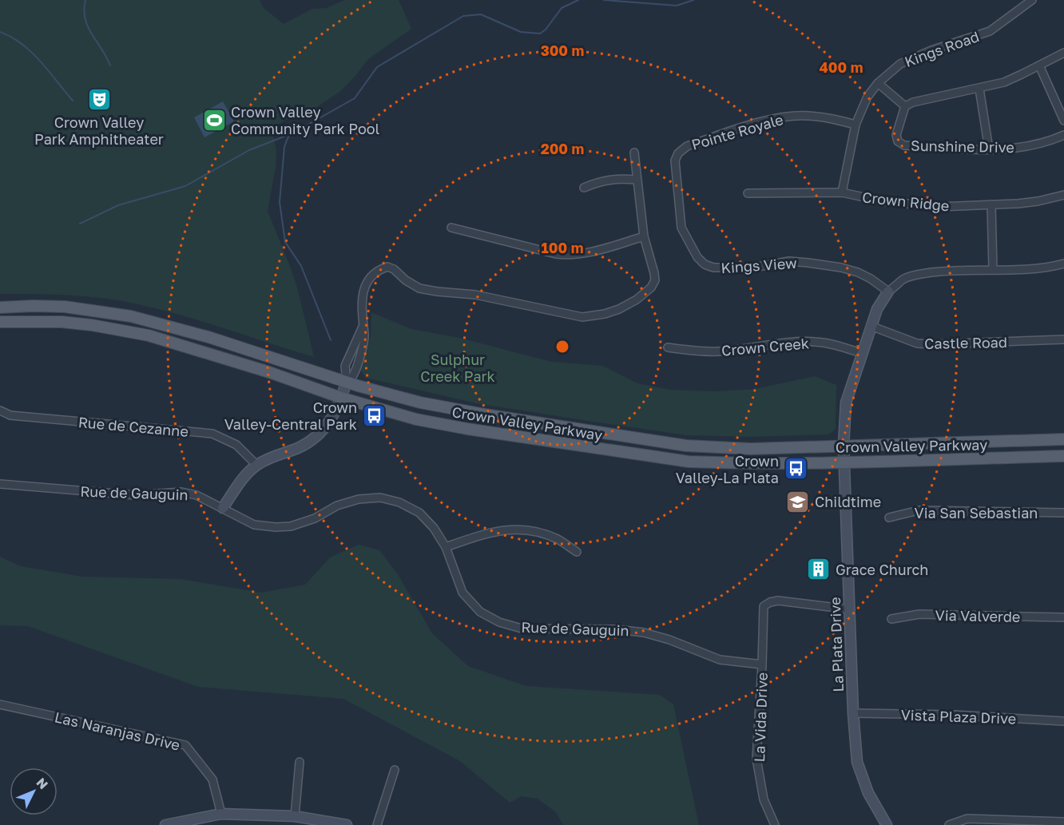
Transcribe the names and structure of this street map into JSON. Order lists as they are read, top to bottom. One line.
{"streets":{"main road":["Crown Valley Parkway"],"street":["Kings Road","Pointe Royale","Sunshine Drive","Crown Ridge","Kings View","Castle Road","Crown Creek","Rue de Cezanne","Rue de Gauguin","Via San Sebastian","Via Valverde","La Plata Drive","Vista Plaza Drive","La Vida Drive","Las Naranjas Drive"]},"crossings":[["Kings Road","Pointe Royale"],["Kings Road","Crown Ridge"],["Pointe Royale","Kings View"],["Kings View","La Plata Drive"],["Castle Road","La Plata Drive"],["Crown Creek","La Plata Drive"],["Crown Valley Parkway","La Plata Drive"],["Rue de Gauguin","La Vida Drive"],["La Plata Drive","Vista Plaza Drive"],["La Plata Drive","La Vida Drive"]],"parks":["Sulphur Creek Park"],"places":{"theatre":["Crown Valley Park Amphitheater"],"sports":["Crown Valley Community Park Pool"],"bus stop":["Crown Valley-Central Park","Crown Valley-La Plata"],"school or university":["Childtime"],"building":["Grace Church"]},"north":"top right","rings":["300 m","400 m","200 m","100 m"]}
